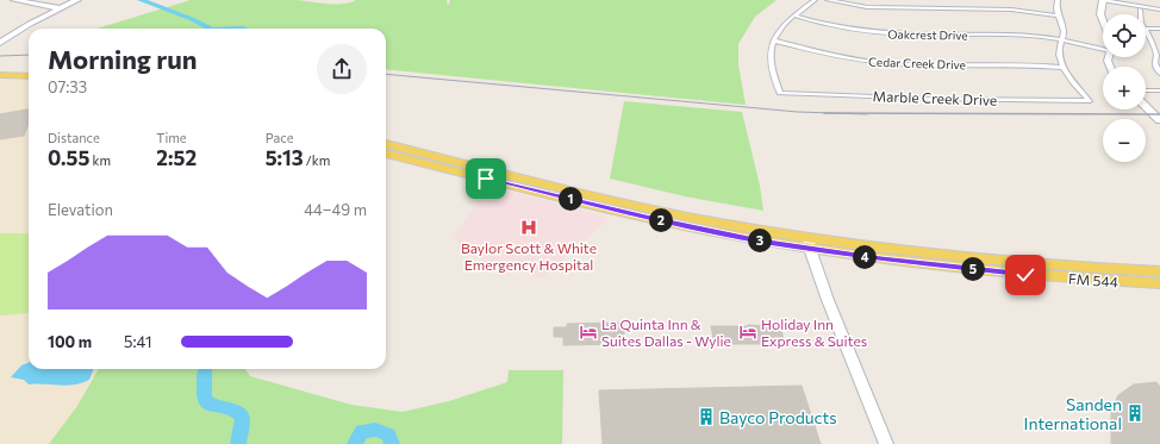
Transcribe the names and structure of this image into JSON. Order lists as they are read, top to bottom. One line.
{"streets":{"main road":["FM 544"],"street":["Oakcrest Drive","Cedar Creek Drive","Marble Creek Drive"]},"crossings":[["Cedar Creek Drive","Marble Creek Drive"]],"places":{"hospital":["Baylor Scott & White Emergency Hospital"],"hotel":["La Quinta Inn & Suites Dallas - Wylie","Holiday Inn Express & Suites"],"building":["Sanden International","Bayco Products"]},"page":{"map_buttons":["+","−"],"heading":["Morning run","07:33"],"stats":[["Distance","0.55 km"],["Time","2:52"],["Pace","5:13 /km"]],"pins":["1","2","3","4","5"],"chart":["Elevation","44–49 m"],"list":[{"name":"100 m","note":"5:41"}]}}
